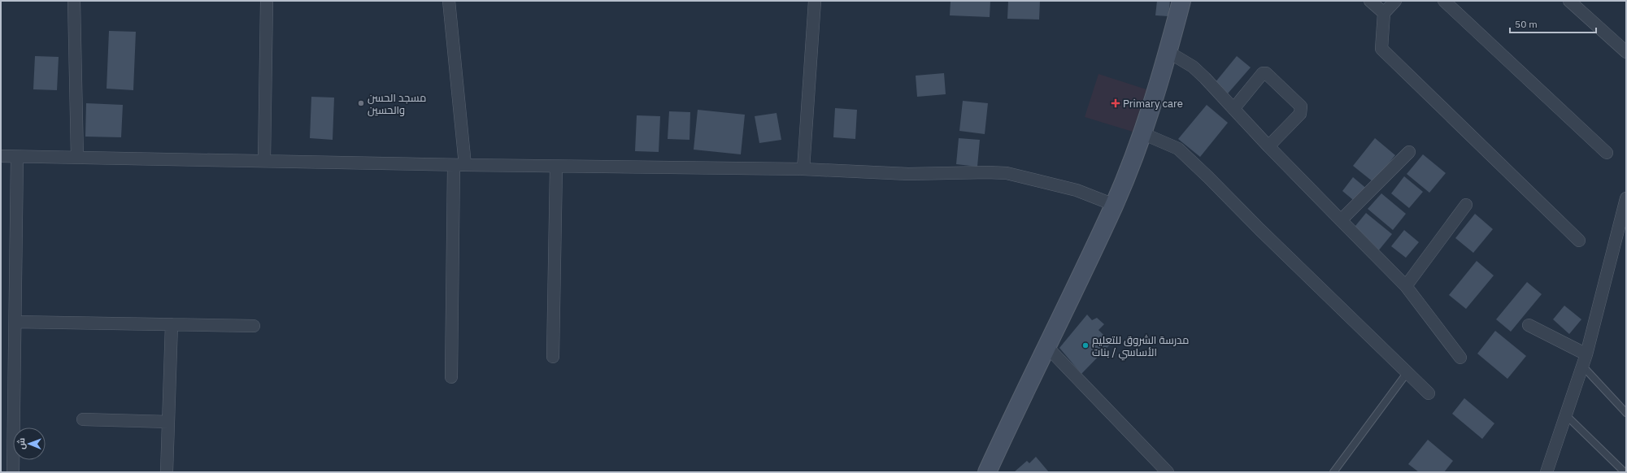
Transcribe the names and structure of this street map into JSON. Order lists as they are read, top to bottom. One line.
{"places":{"other":["مسجد الحسن والحسين","مدرسة الشروق للتعليم الأساسي / بنات"],"health":["Primary care"]},"scale_bar":"50 m","north":"left"}
